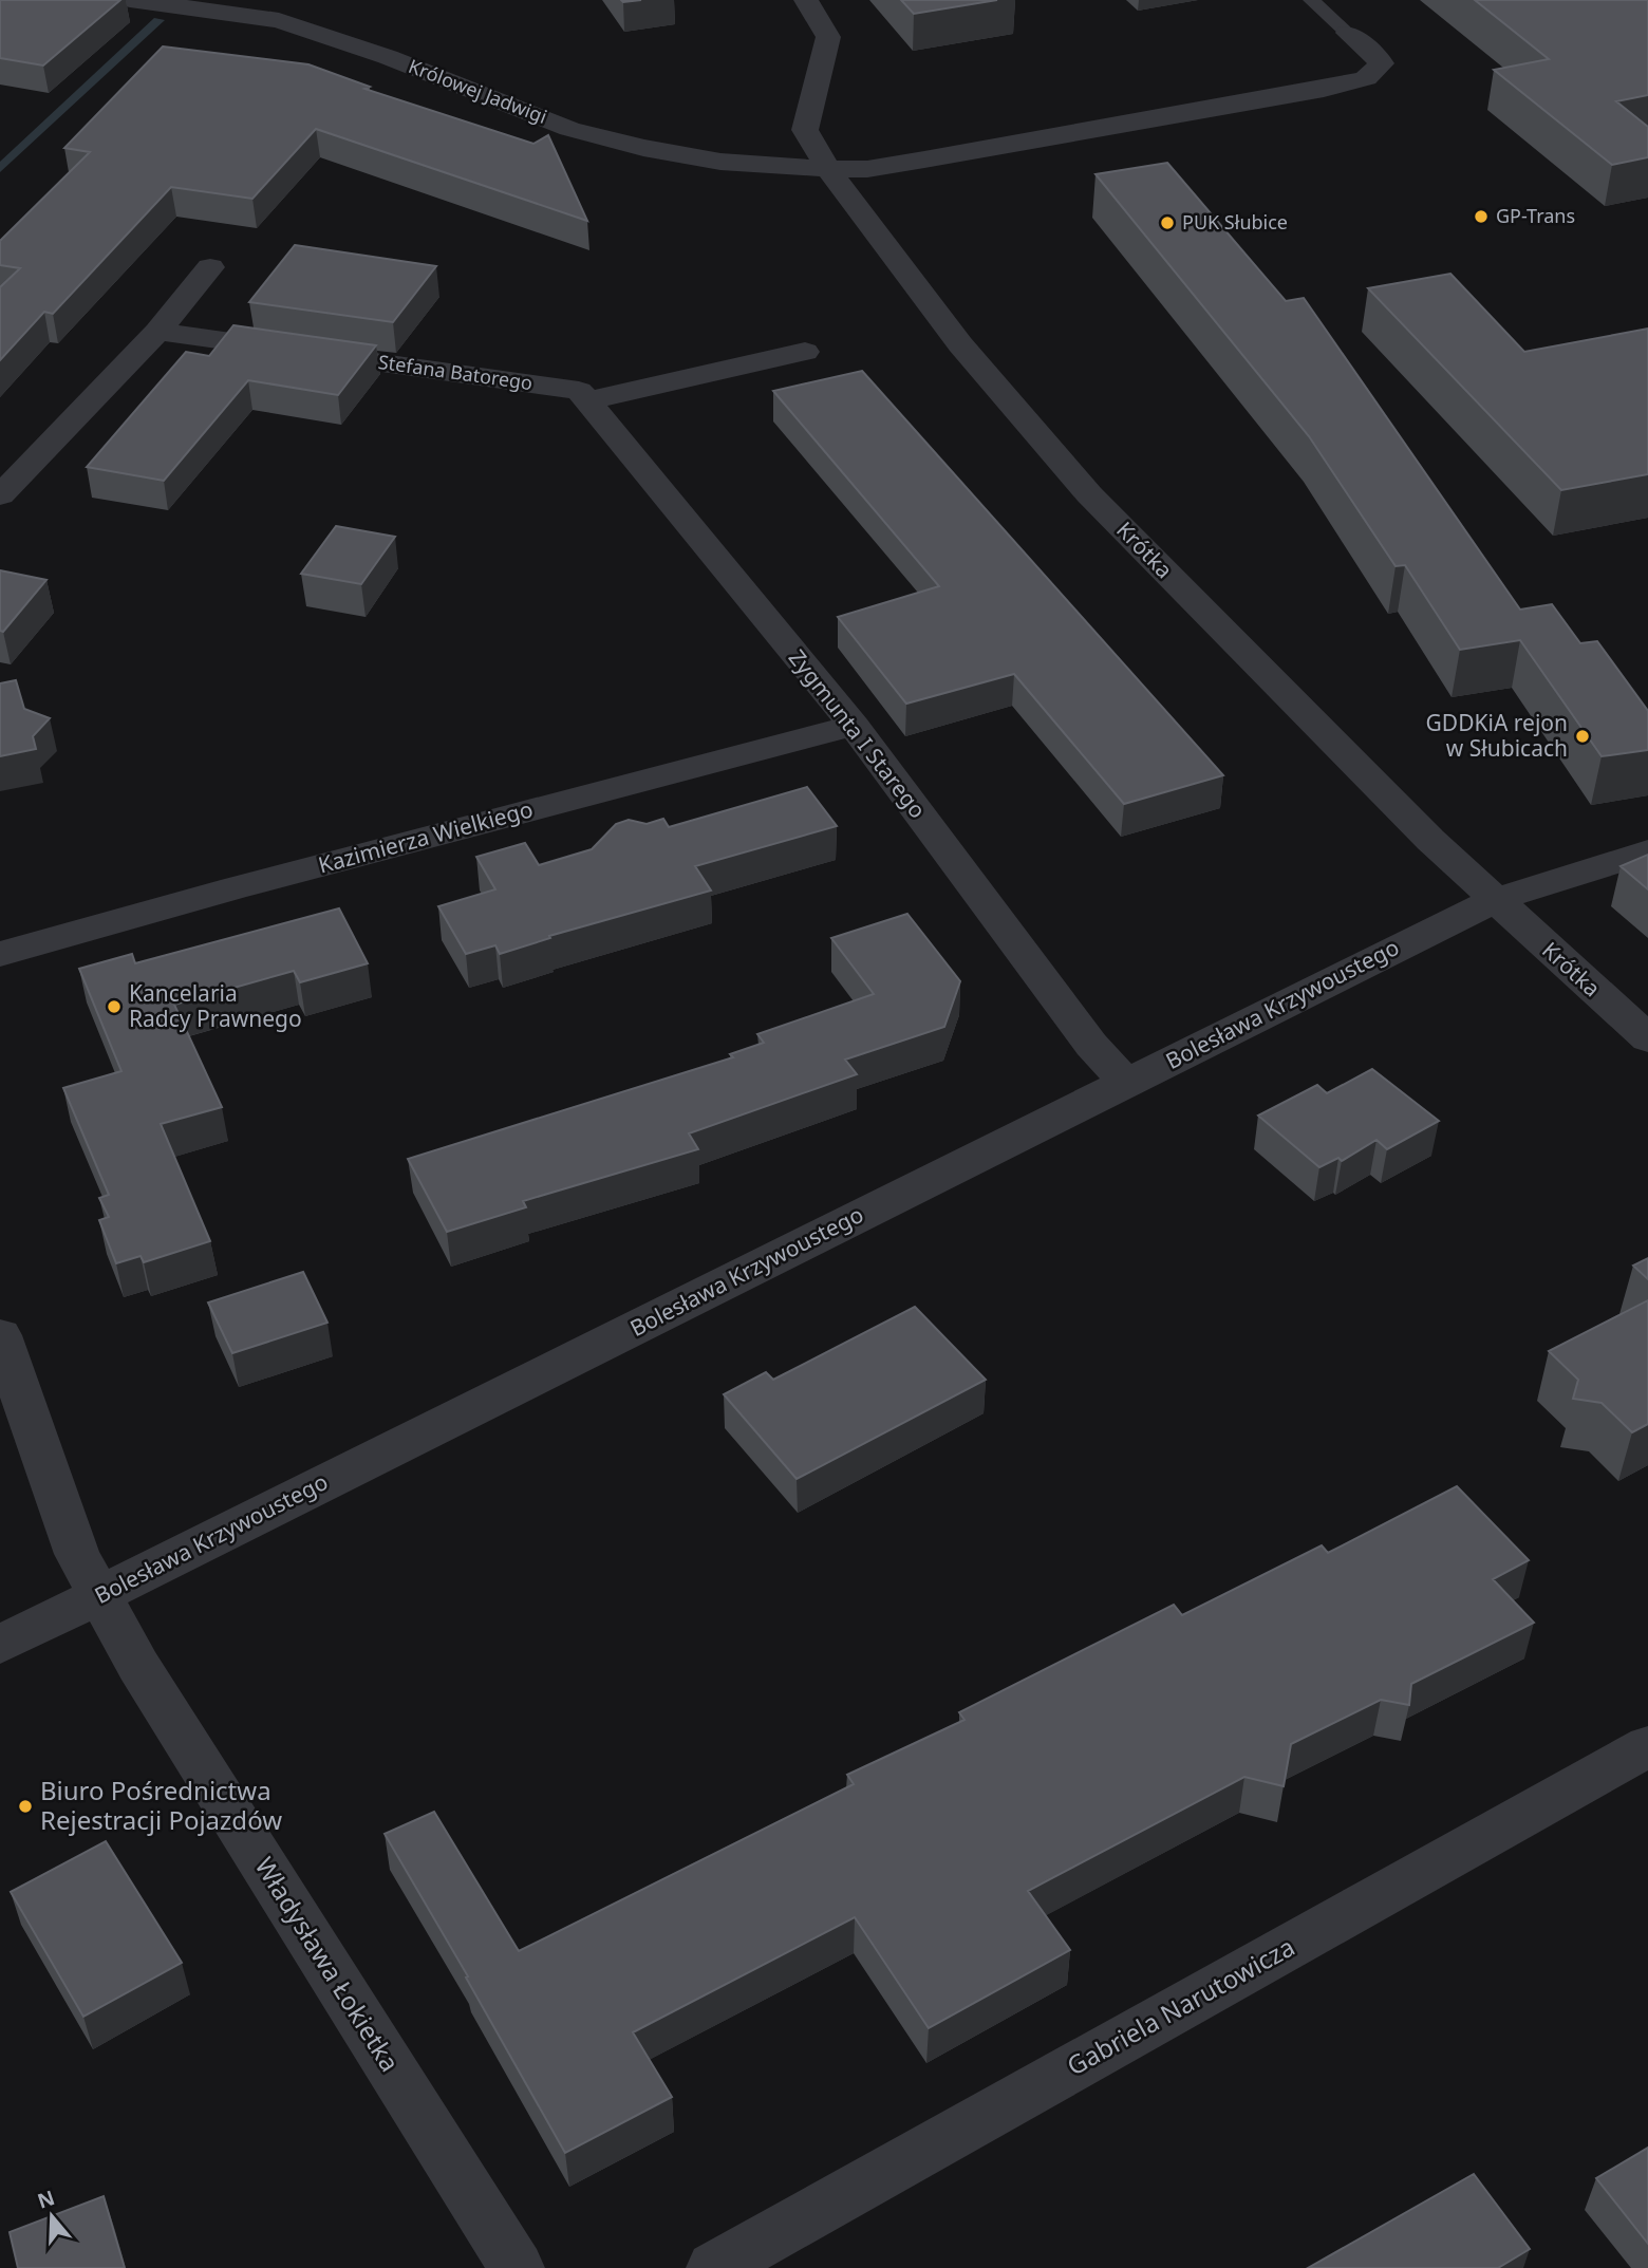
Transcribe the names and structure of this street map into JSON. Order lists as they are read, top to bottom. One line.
{"streets":{"street":["Królowej Jadwigi","Stefana Batorego","Krótka","Zygmunta I Starego","Kazimierza Wielkiego","Bolesława Krzywoustego","Władysława Łokietka","Gabriela Narutowicza"]},"crossings":[["Królowej Jadwigi","Krótka"],["Stefana Batorego","Zygmunta I Starego"],["Krótka","Bolesława Krzywoustego"],["Zygmunta I Starego","Kazimierza Wielkiego"],["Zygmunta I Starego","Bolesława Krzywoustego"],["Bolesława Krzywoustego","Władysława Łokietka"]],"places":["GP-Trans","PUK Słubice","GDDKiA rejon w Słubicach","Kancelaria Radcy Prawnego","Biuro Pośrednictwa Rejestracji Pojazdów"],"north":"top"}
